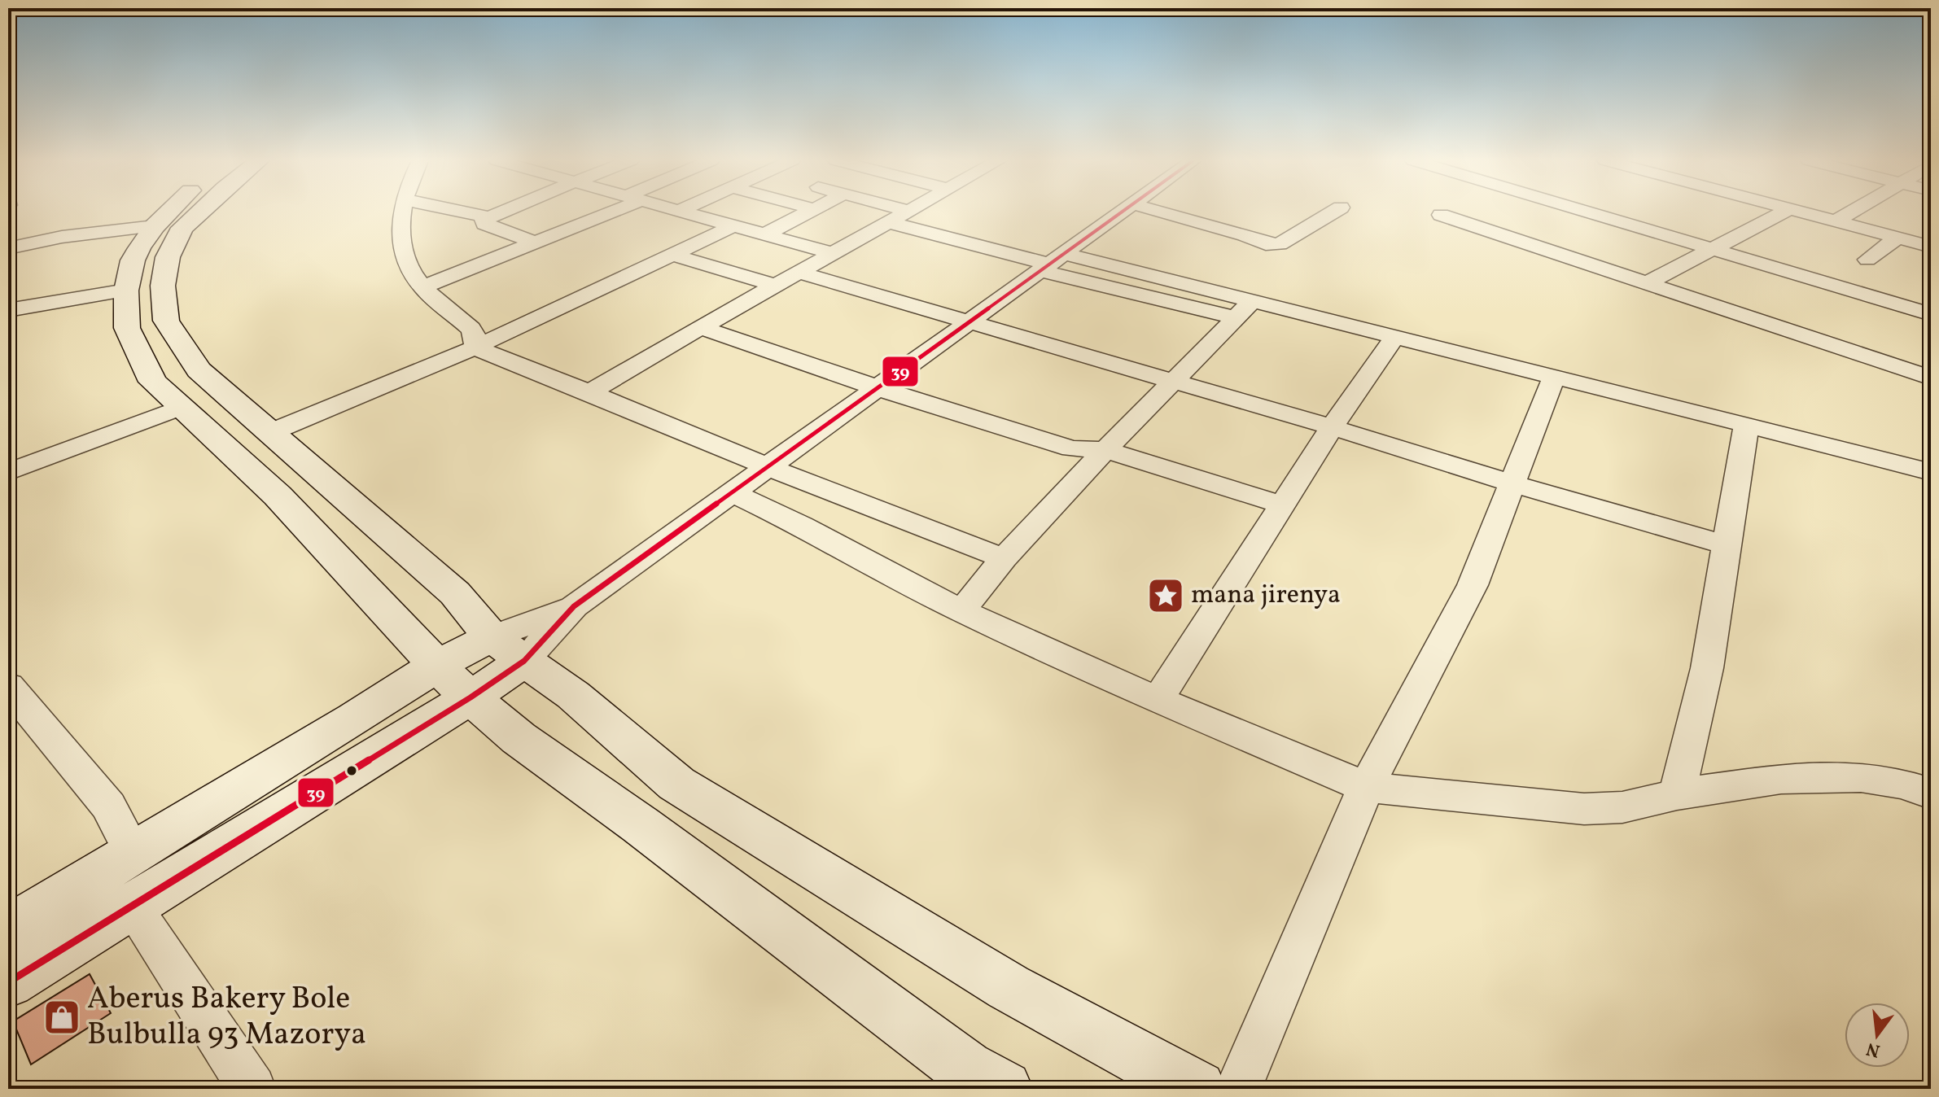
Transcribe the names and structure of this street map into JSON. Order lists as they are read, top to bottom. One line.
{"places":{"place":["mana jirenya"],"shop":["Aberus Bakery Bole Bulbulla 93 Mazorya"]},"lines":["transit line 39"],"north":"bottom"}
